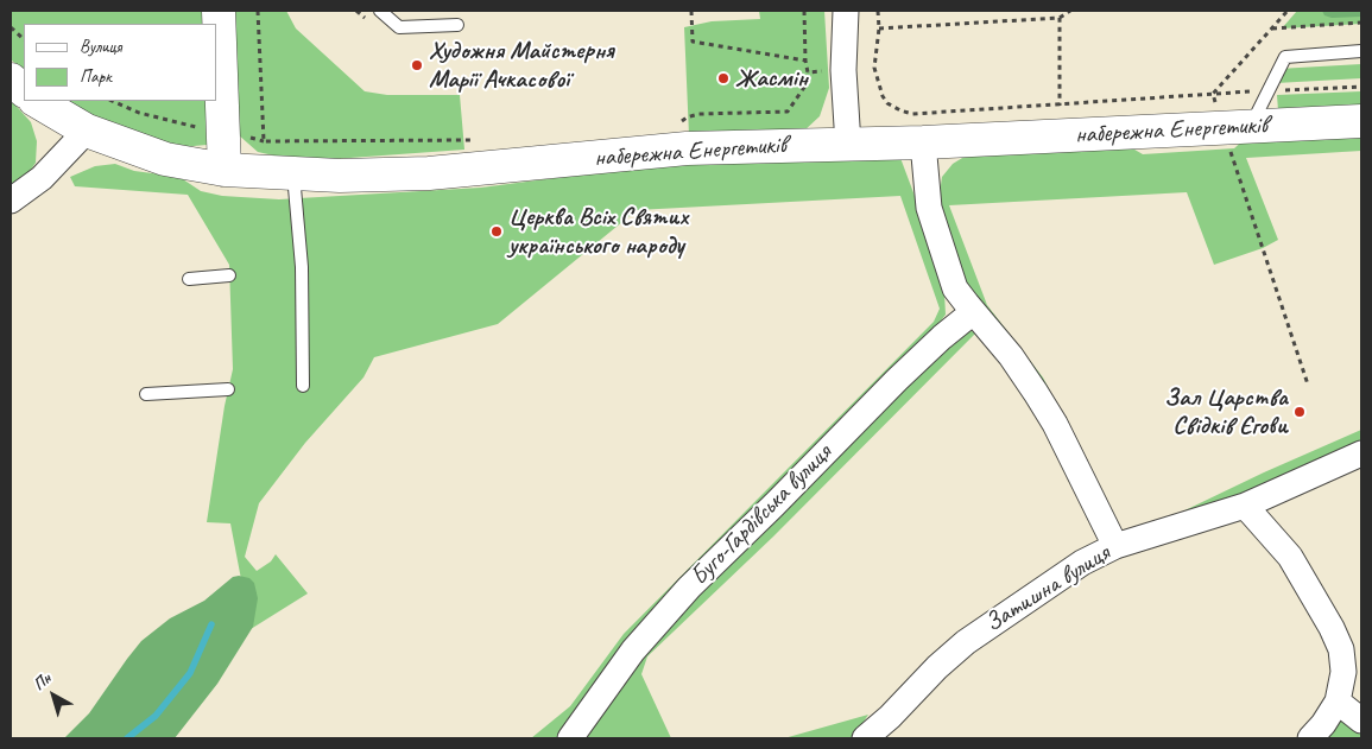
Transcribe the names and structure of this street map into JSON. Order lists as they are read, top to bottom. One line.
{"streets":{"street":["набережна Енергетиків","Буго-Гардівська вулиця","Затишна вулиця"]},"places":["Художня Майстерня Марії Ачкасової","Жасмін","Церква Всіх Святих українського народу","Зал Царства Свідків Єгови"],"legend":["Вулиця","Парк"],"north":"top left"}
